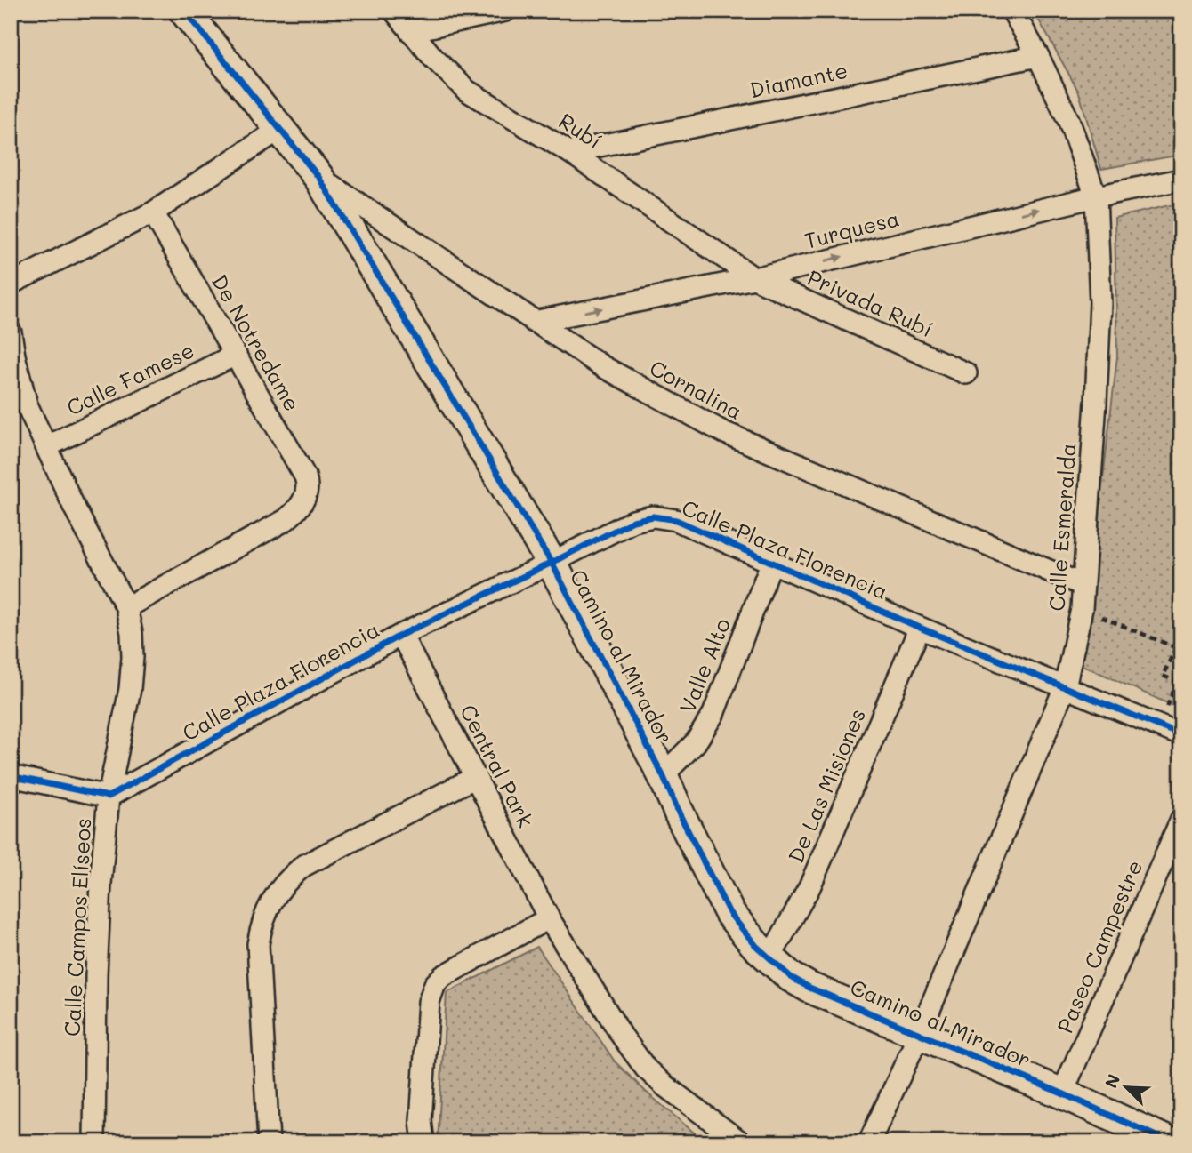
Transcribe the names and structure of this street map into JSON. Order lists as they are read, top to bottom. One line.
{"streets":{"street":["Diamante","Rubí","Turquesa","Privada Rubí","De Notredame","Calle Famese","Cornalina","Calle Esmeralda","Calle Plaza Florencia","Camino al Mirador","Valle Alto","Central Park","De Las Misiones","Calle Campos Elíseos","Paseo Campestre"]},"crossings":[["Diamante","Rubí"],["Diamante","Calle Esmeralda"],["Rubí","Turquesa"],["Rubí","Privada Rubí"],["Turquesa","Privada Rubí"],["Turquesa","Cornalina"],["Turquesa","Calle Esmeralda"],["De Notredame","Calle Famese"],["De Notredame","Calle Campos Elíseos"],["Calle Famese","Calle Campos Elíseos"],["Cornalina","Calle Esmeralda"],["Cornalina","Camino al Mirador"],["Calle Esmeralda","Calle Plaza Florencia"],["Calle Esmeralda","Camino al Mirador"],["Calle Plaza Florencia","Camino al Mirador"],["Calle Plaza Florencia","Valle Alto"],["Calle Plaza Florencia","Central Park"],["Calle Plaza Florencia","De Las Misiones"],["Calle Plaza Florencia","Calle Campos Elíseos"],["Camino al Mirador","Valle Alto"],["Camino al Mirador","De Las Misiones"],["Camino al Mirador","Paseo Campestre"]],"one_way":["Turquesa"],"north":"top left"}
